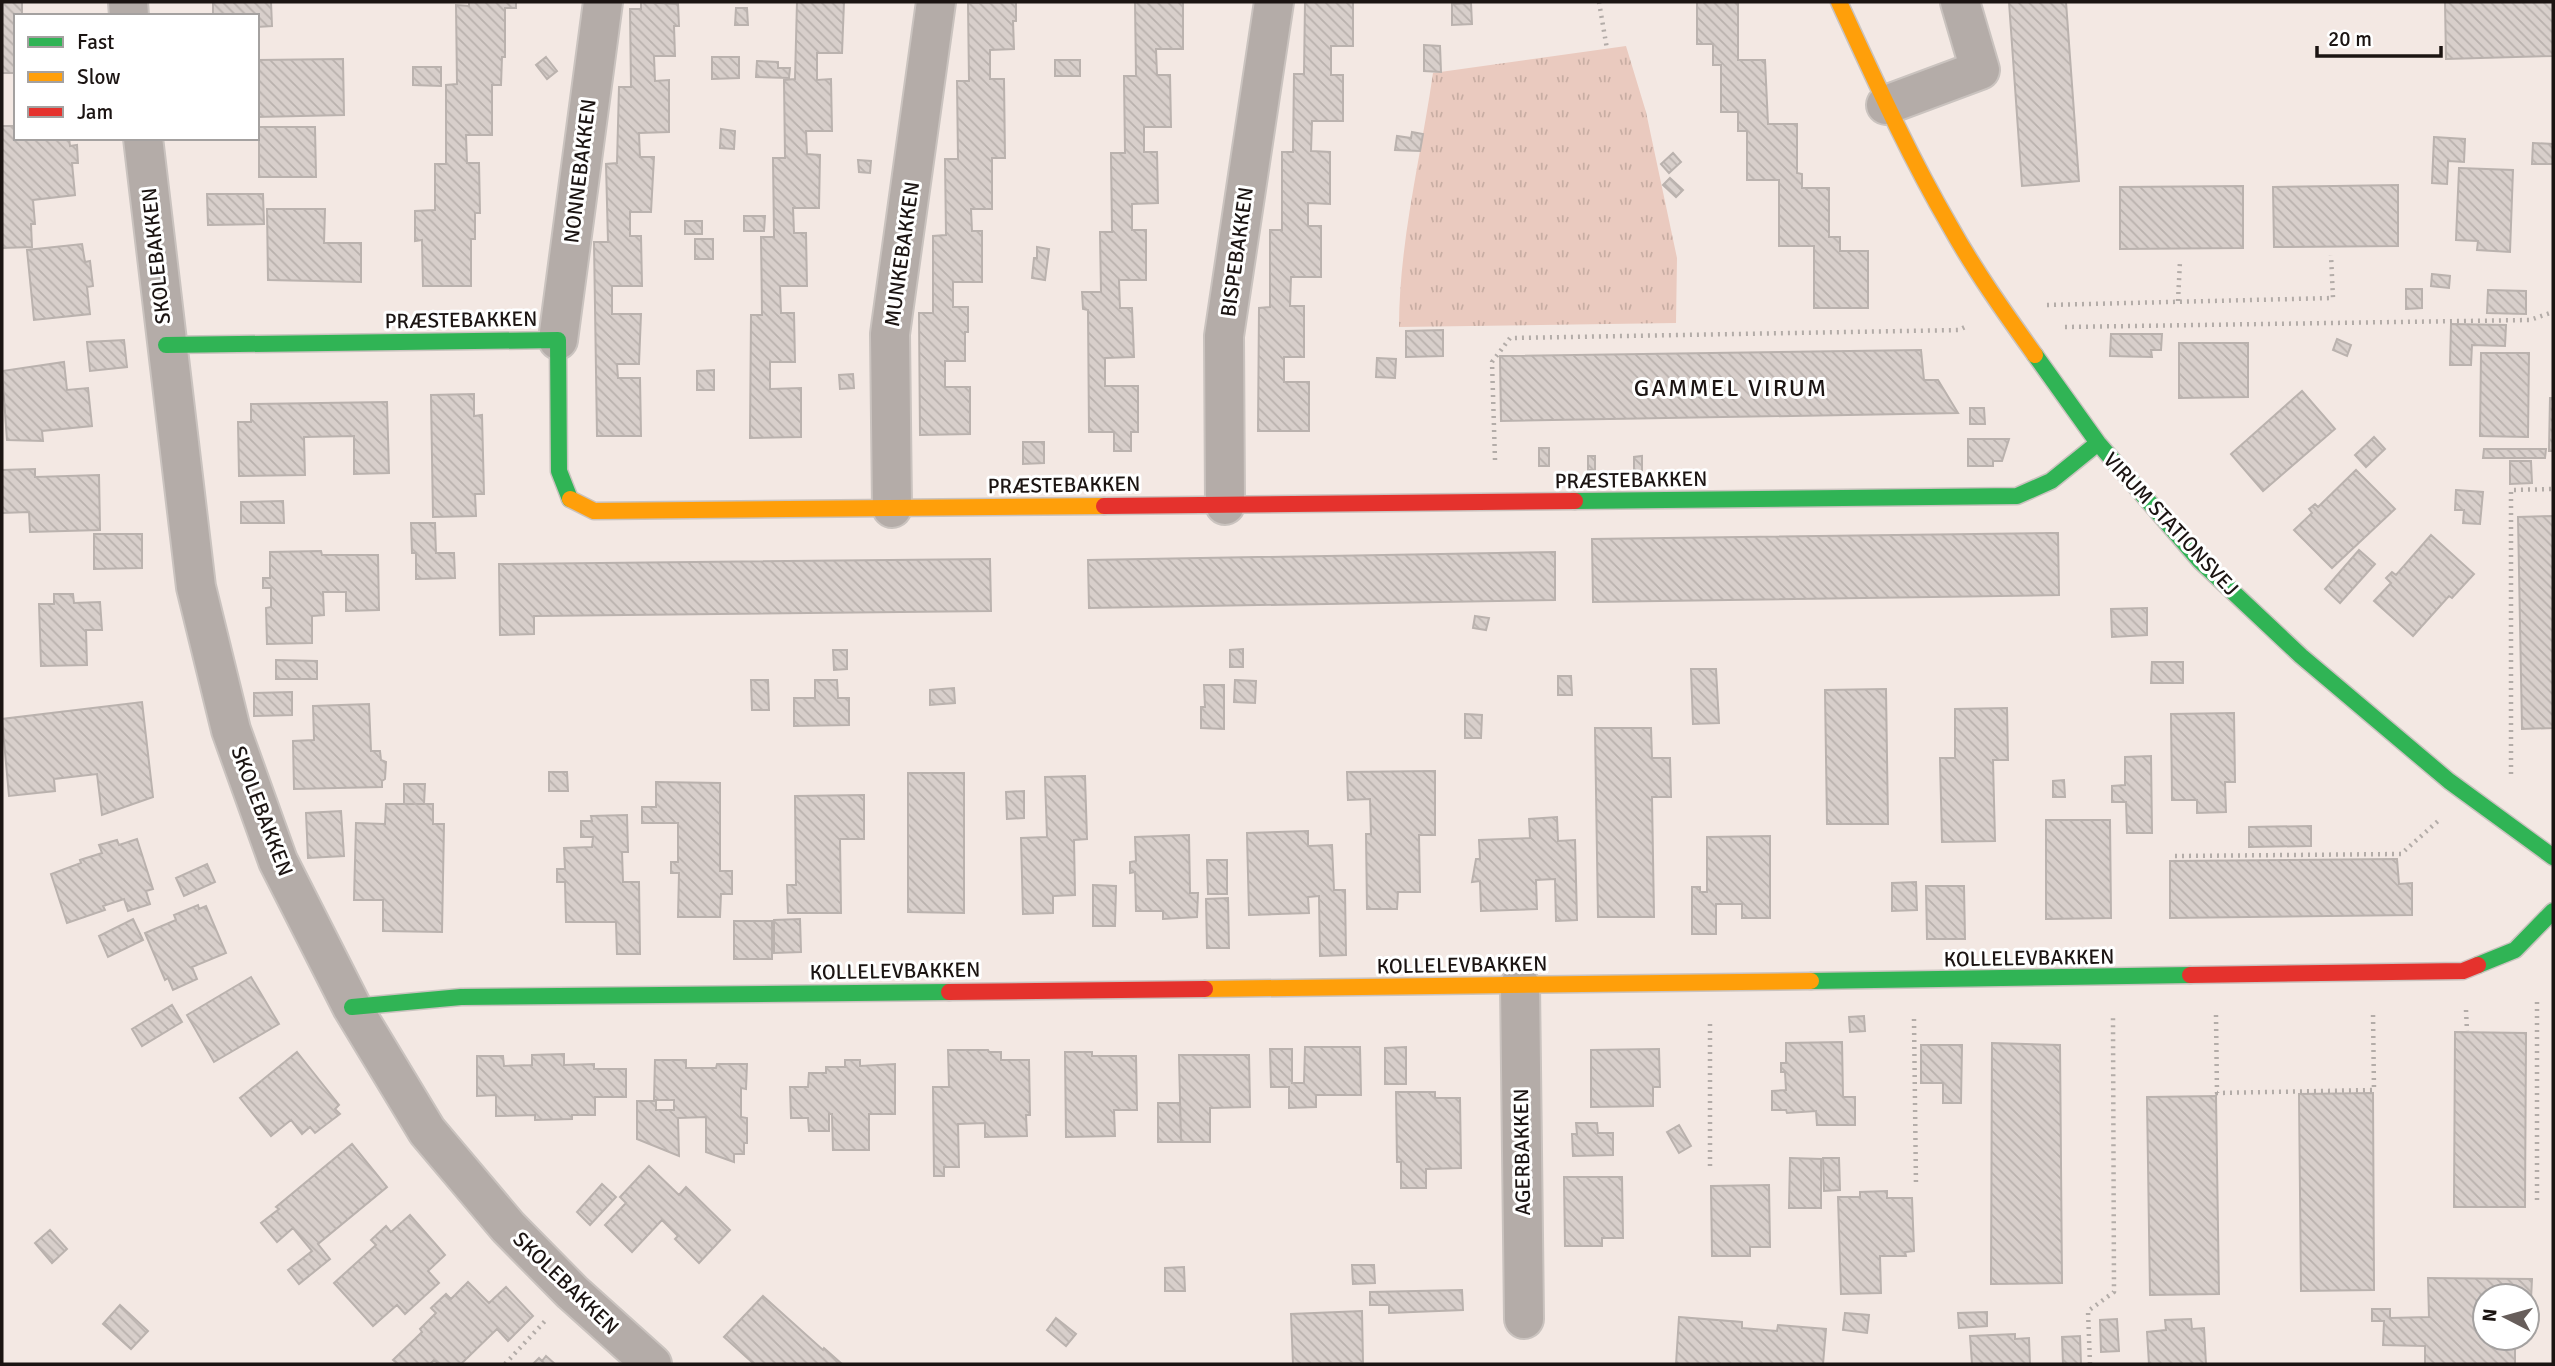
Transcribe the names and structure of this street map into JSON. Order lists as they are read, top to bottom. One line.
{"streets":{"street":["NONNEBAKKEN","BISPEBAKKEN","MUNKEBAKKEN","SKOLEBAKKEN","PRÆSTEBAKKEN","VIRUM STATIONSVEJ","KOLLELEVBAKKEN","AGERBAKKEN"]},"crossings":[["NONNEBAKKEN","PRÆSTEBAKKEN"],["BISPEBAKKEN","PRÆSTEBAKKEN"],["MUNKEBAKKEN","PRÆSTEBAKKEN"],["SKOLEBAKKEN","PRÆSTEBAKKEN"],["SKOLEBAKKEN","KOLLELEVBAKKEN"],["PRÆSTEBAKKEN","VIRUM STATIONSVEJ"],["KOLLELEVBAKKEN","AGERBAKKEN"]],"districts":["GAMMEL VIRUM"],"legend":["Fast","Slow","Jam"],"scale_bar":"20 m","north":"left"}
